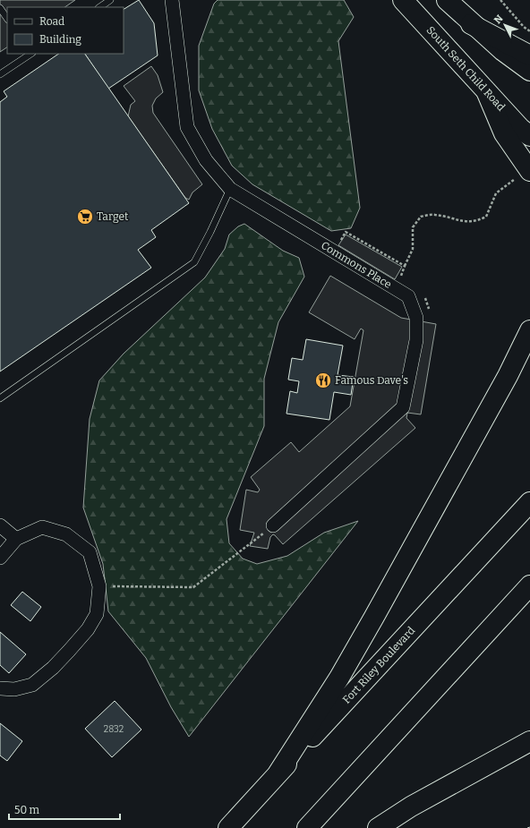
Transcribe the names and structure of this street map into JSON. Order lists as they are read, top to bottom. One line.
{"streets":{"main road":["South Seth Child Road","Fort Riley Boulevard"],"street":["Commons Place"]},"places":{"supermarket":["Target"],"restaurant":["Famous Dave's"]},"house_numbers":["2832"],"legend":["Road","Building"],"scale_bar":"50 m","north":"top left"}
